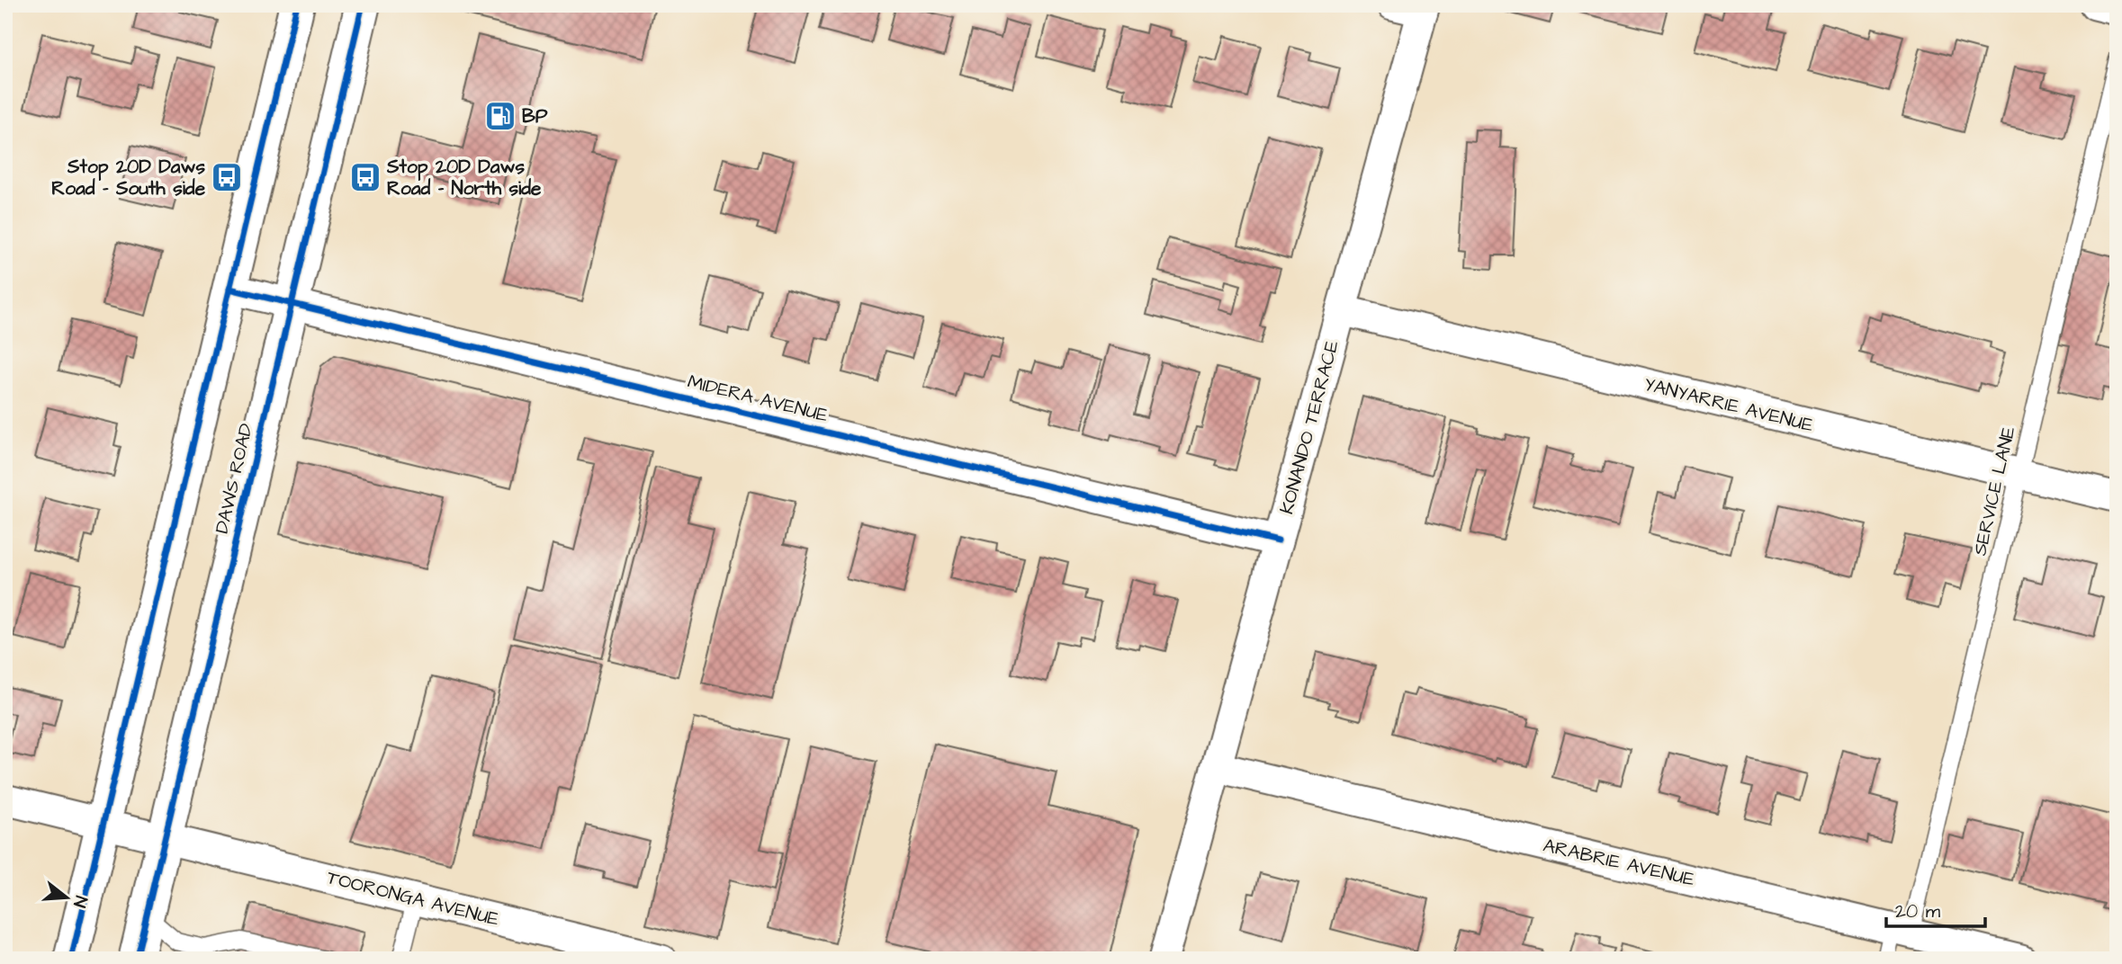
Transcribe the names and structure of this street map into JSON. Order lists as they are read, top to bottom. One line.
{"streets":{"main road":["DAWS ROAD"],"street":["MIDERA AVENUE","YANYARRIE AVENUE","KONANDO TERRACE","ARABRIE AVENUE","TOORONGA AVENUE"],"lane":["SERVICE LANE"]},"crossings":[["MIDERA AVENUE","KONANDO TERRACE"],["MIDERA AVENUE","DAWS ROAD"],["YANYARRIE AVENUE","KONANDO TERRACE"],["YANYARRIE AVENUE","SERVICE LANE"],["KONANDO TERRACE","ARABRIE AVENUE"],["DAWS ROAD","TOORONGA AVENUE"],["SERVICE LANE","ARABRIE AVENUE"]],"places":{"fuel station":["BP"],"bus stop":["Stop 20D Daws Road - South side","Stop 20D Daws Road - North side"]},"scale_bar":"20 m","north":"right"}
